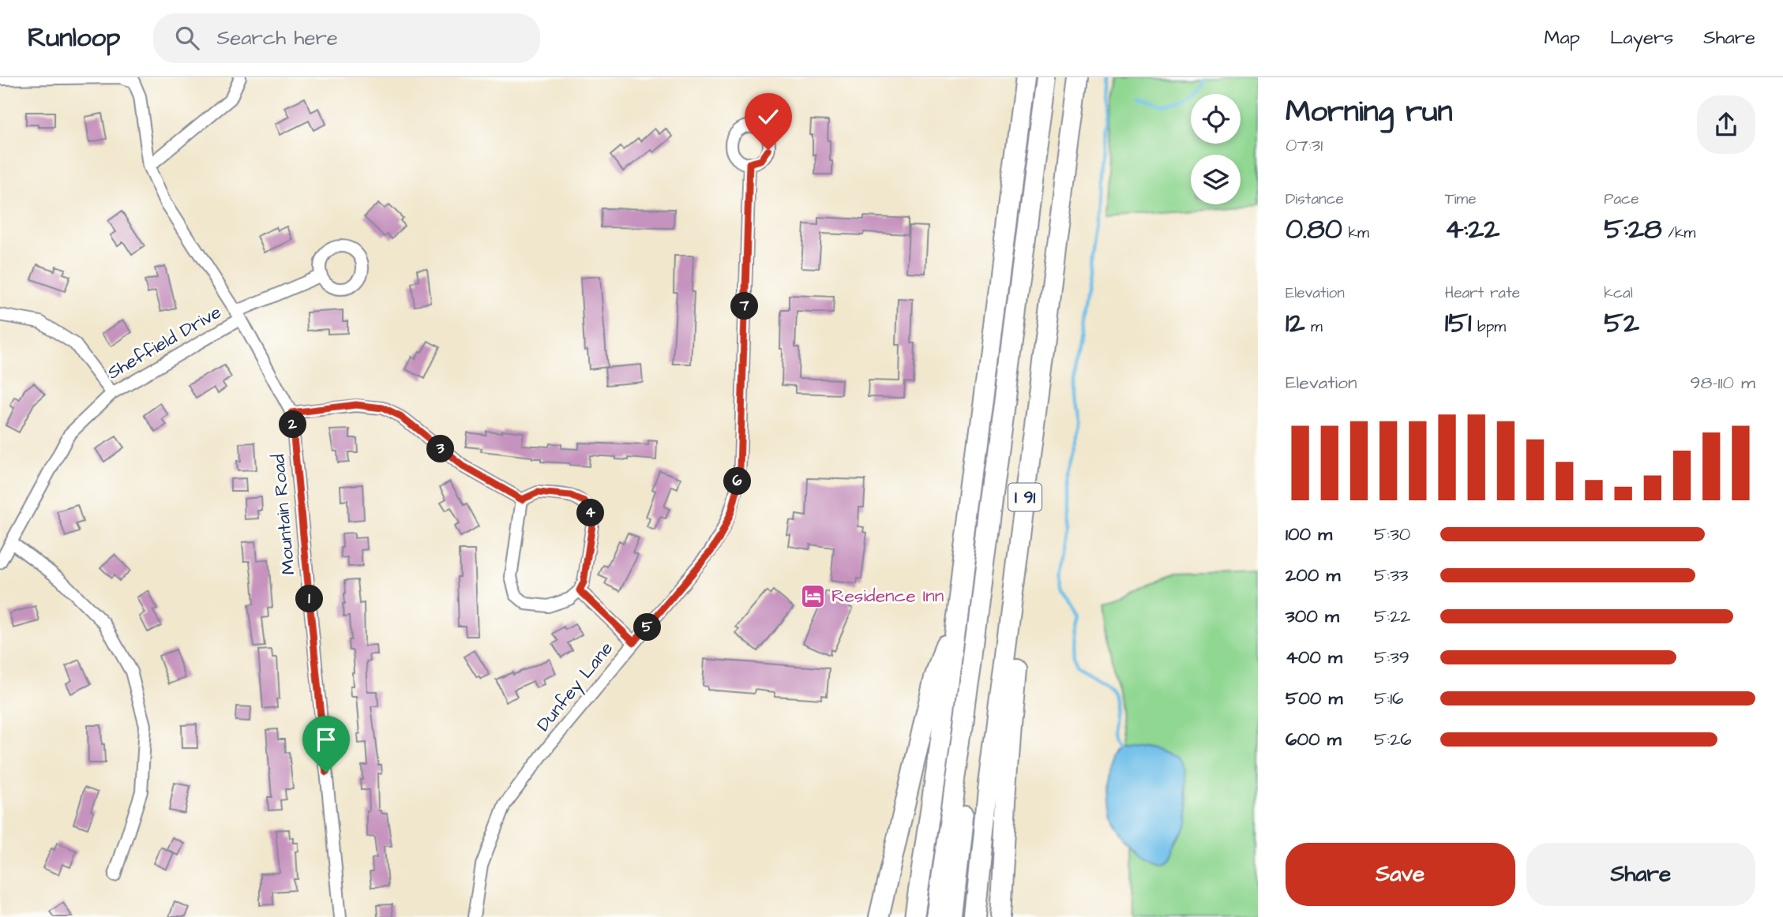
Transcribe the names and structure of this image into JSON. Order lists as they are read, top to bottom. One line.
{"streets":{"highway":["I 91"],"street":["Sheffield Drive","Mountain Road","Dunfey Lane"]},"crossings":[["Sheffield Drive","Mountain Road"]],"places":{"hotel":["Residence Inn"]},"page":{"header":"Runloop","search":"Search here","nav":["Map","Layers","Share"],"heading":["Morning run","07:31"],"stats":[["Distance","0.80 km"],["Time","4:22"],["Pace","5:28 /km"],["Elevation","12 m"],["Heart rate","151 bpm"],["kcal","52"]],"pins":["7","2","3","6","4","1","5"],"chart":["Elevation","98–110 m"],"list":[{"name":"100 m","note":"5:30"},{"name":"200 m","note":"5:33"},{"name":"300 m","note":"5:22"},{"name":"400 m","note":"5:39"},{"name":"500 m","note":"5:16"},{"name":"600 m","note":"5:26"}],"buttons":["Save","Share"]}}
